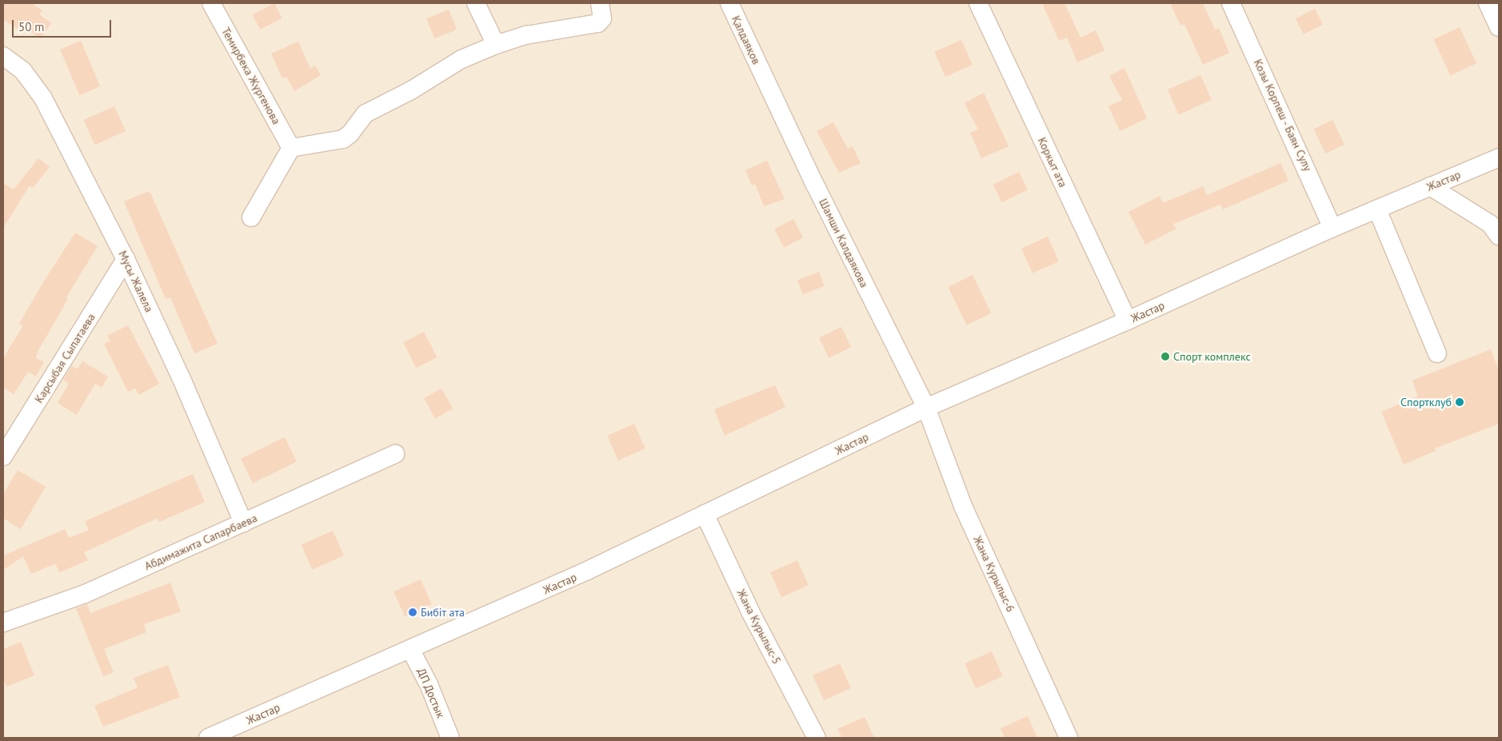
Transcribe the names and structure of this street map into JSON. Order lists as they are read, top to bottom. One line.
{"streets":{"street":["Қалдаяқов","Темирбека Жүргенова","Козы Корпеш - Баян Сулу","Коркыт ата","Жастар","Шамши Калдаякова","Мусы Жалела","Карсыбая Сыпатаева","Абдимажита Сапарбаева","Жана Курылыс-6","Жана Курылыс-5","ДП Достык"]},"crossings":[["Қалдаяқов","Шамши Калдаякова"],["Козы Корпеш - Баян Сулу","Жастар"],["Коркыт ата","Жастар"],["Жастар","Шамши Калдаякова"],["Жастар","Жана Курылыс-6"],["Жастар","Жана Курылыс-5"],["Жастар","ДП Достык"],["Шамши Калдаякова","Жана Курылыс-6"],["Мусы Жалела","Карсыбая Сыпатаева"],["Мусы Жалела","Абдимажита Сапарбаева"]],"places":["Спорт комплекс","Спортклуб","Бибіт ата"],"scale_bar":"50 m"}
